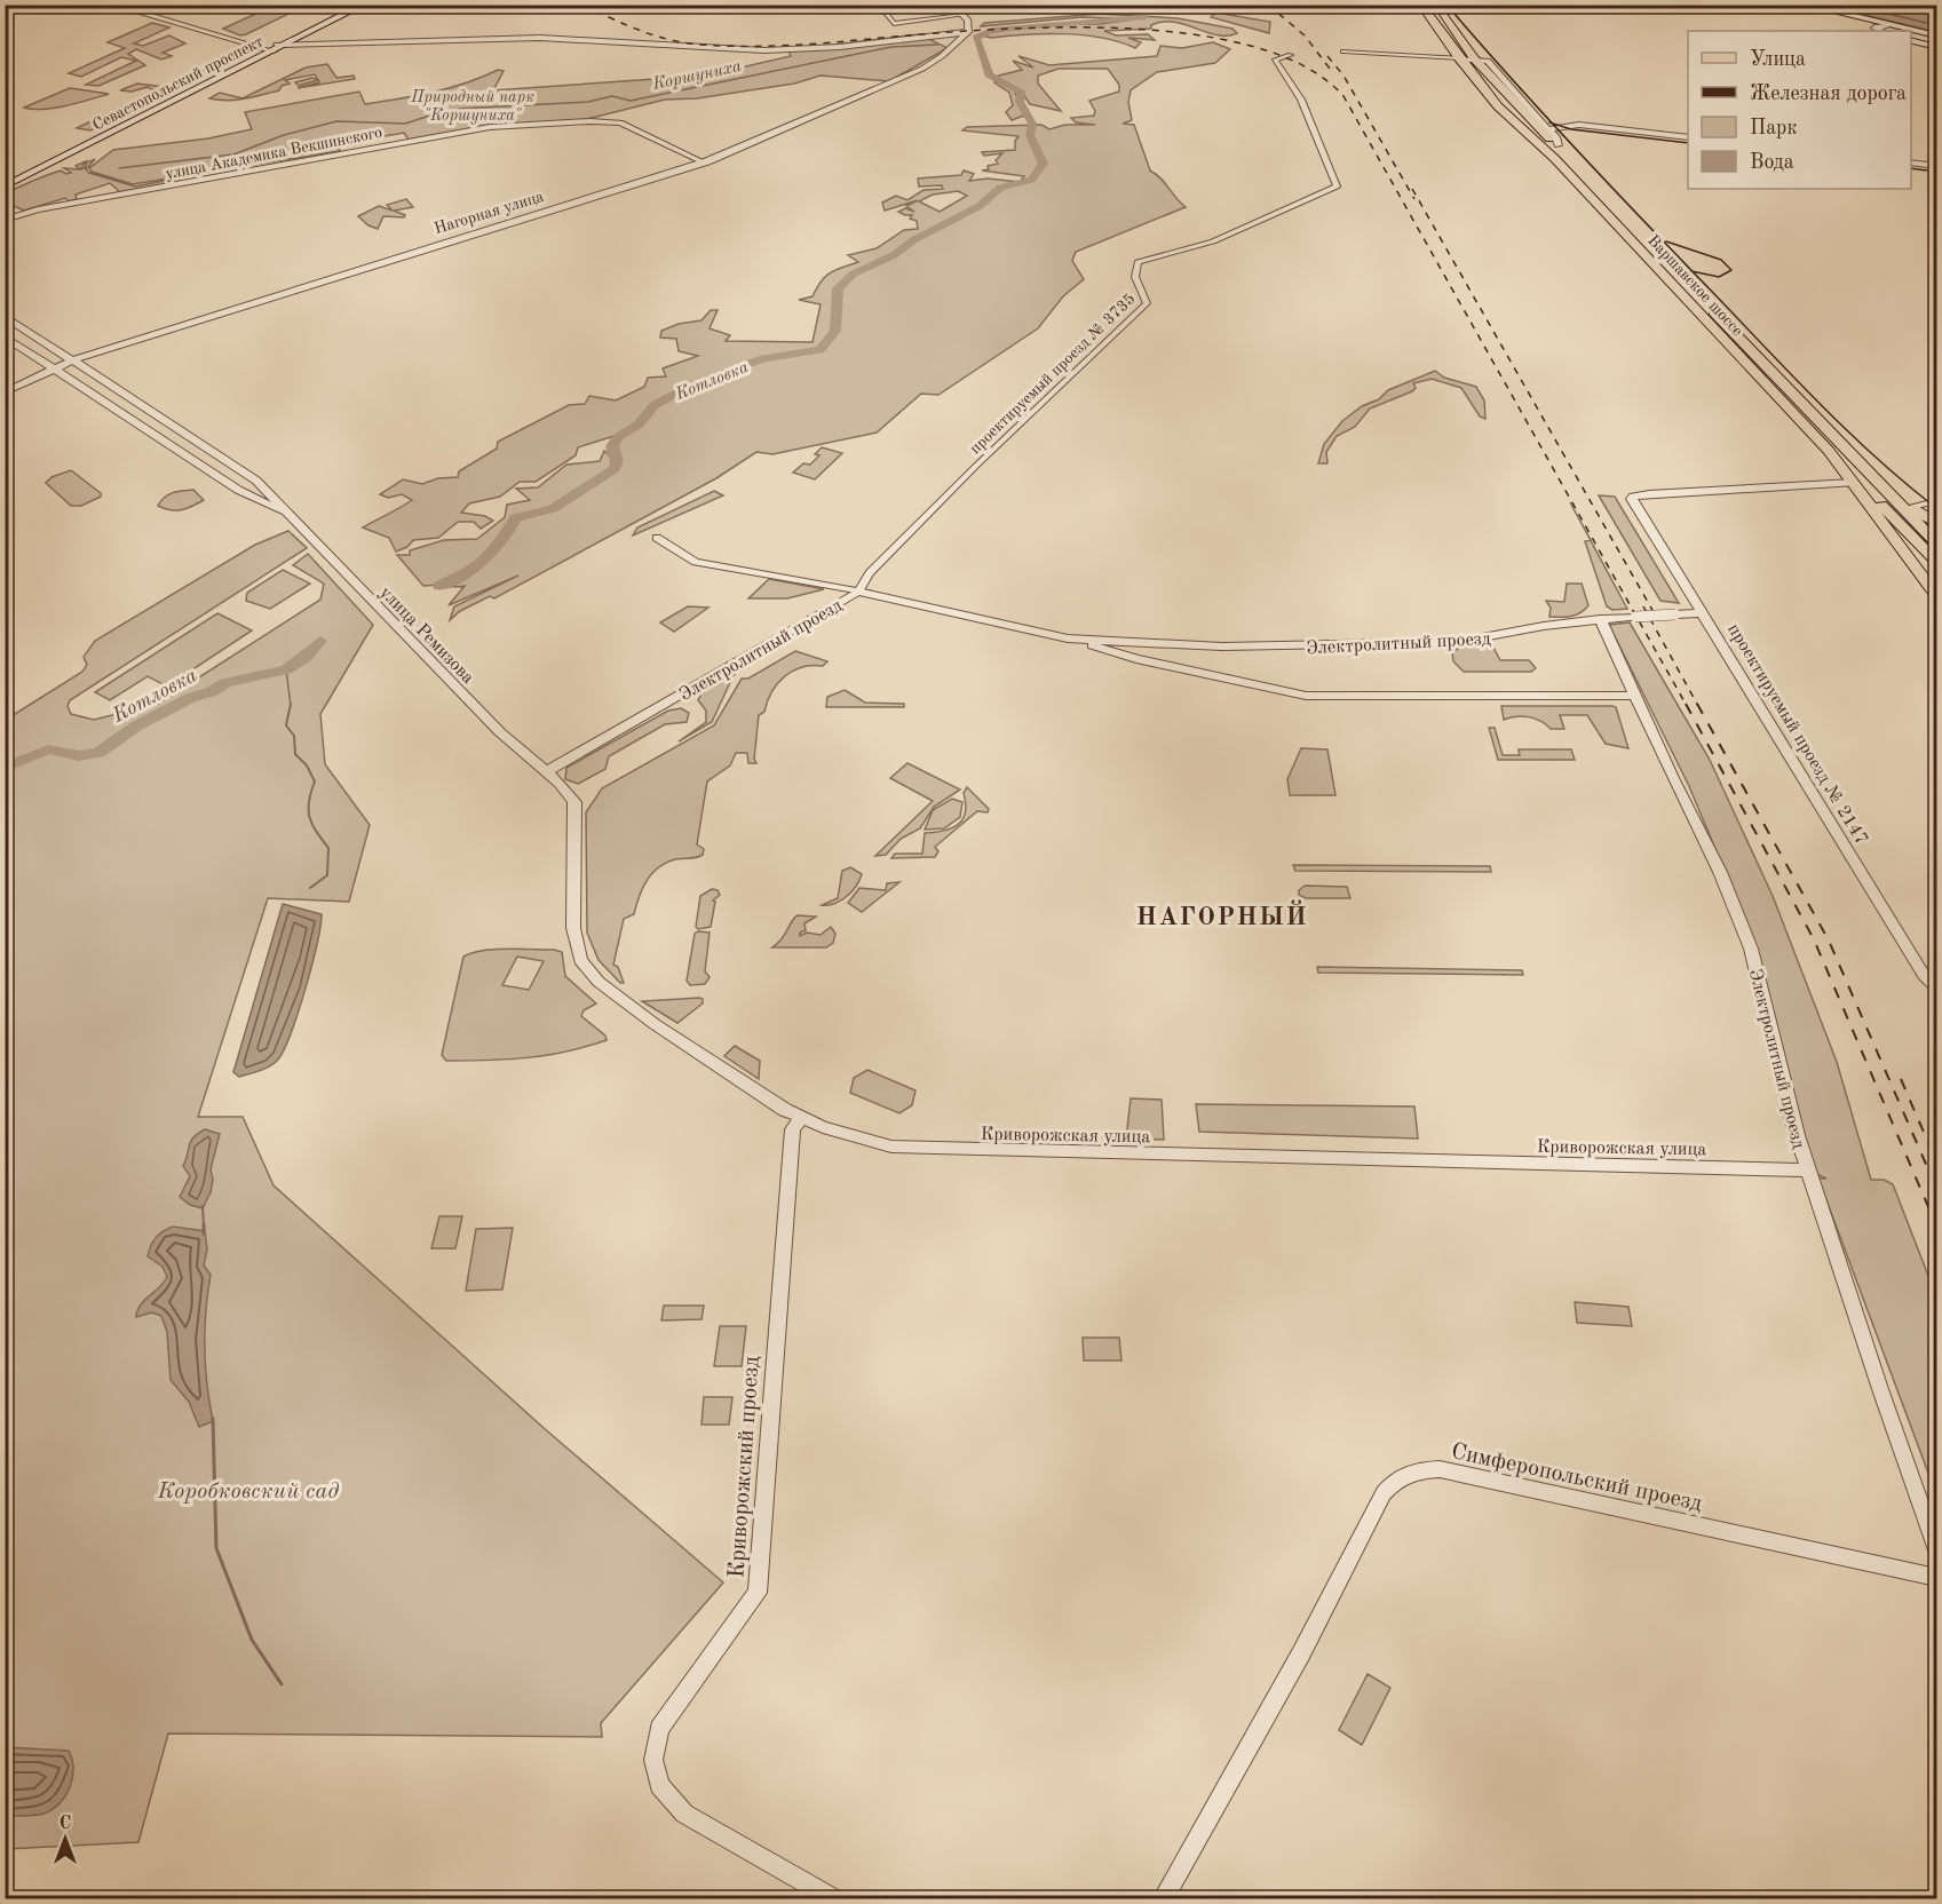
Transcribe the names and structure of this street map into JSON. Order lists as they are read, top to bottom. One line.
{"streets":{"main road":["Севастопольский проспект","Варшавское шоссе"],"street":["улица Академика Векшинского","Нагорная улица","проектируемый проезд № 3735","улица Ремизова","Электролитный проезд","проектируемый проезд № 2147","Криворожская улица","Криворожский проезд","Симферопольский проезд"]},"crossings":[["улица Академика Векшинского","Нагорная улица"],["Нагорная улица","улица Ремизова"],["Варшавское шоссе","проектируемый проезд № 2147"],["проектируемый проезд № 3735","Электролитный проезд"],["улица Ремизова","Электролитный проезд"],["улица Ремизова","Криворожская улица"],["Электролитный проезд","Криворожская улица"],["Криворожская улица","Криворожский проезд"]],"districts":["НАГОРНЫЙ"],"water":["Коршуниха","Котловка"],"parks":["Природный парк \"Коршуниха\"","Коробковский сад"],"legend":["Улица","Железная дорога","Парк","Вода"],"north":"top"}
